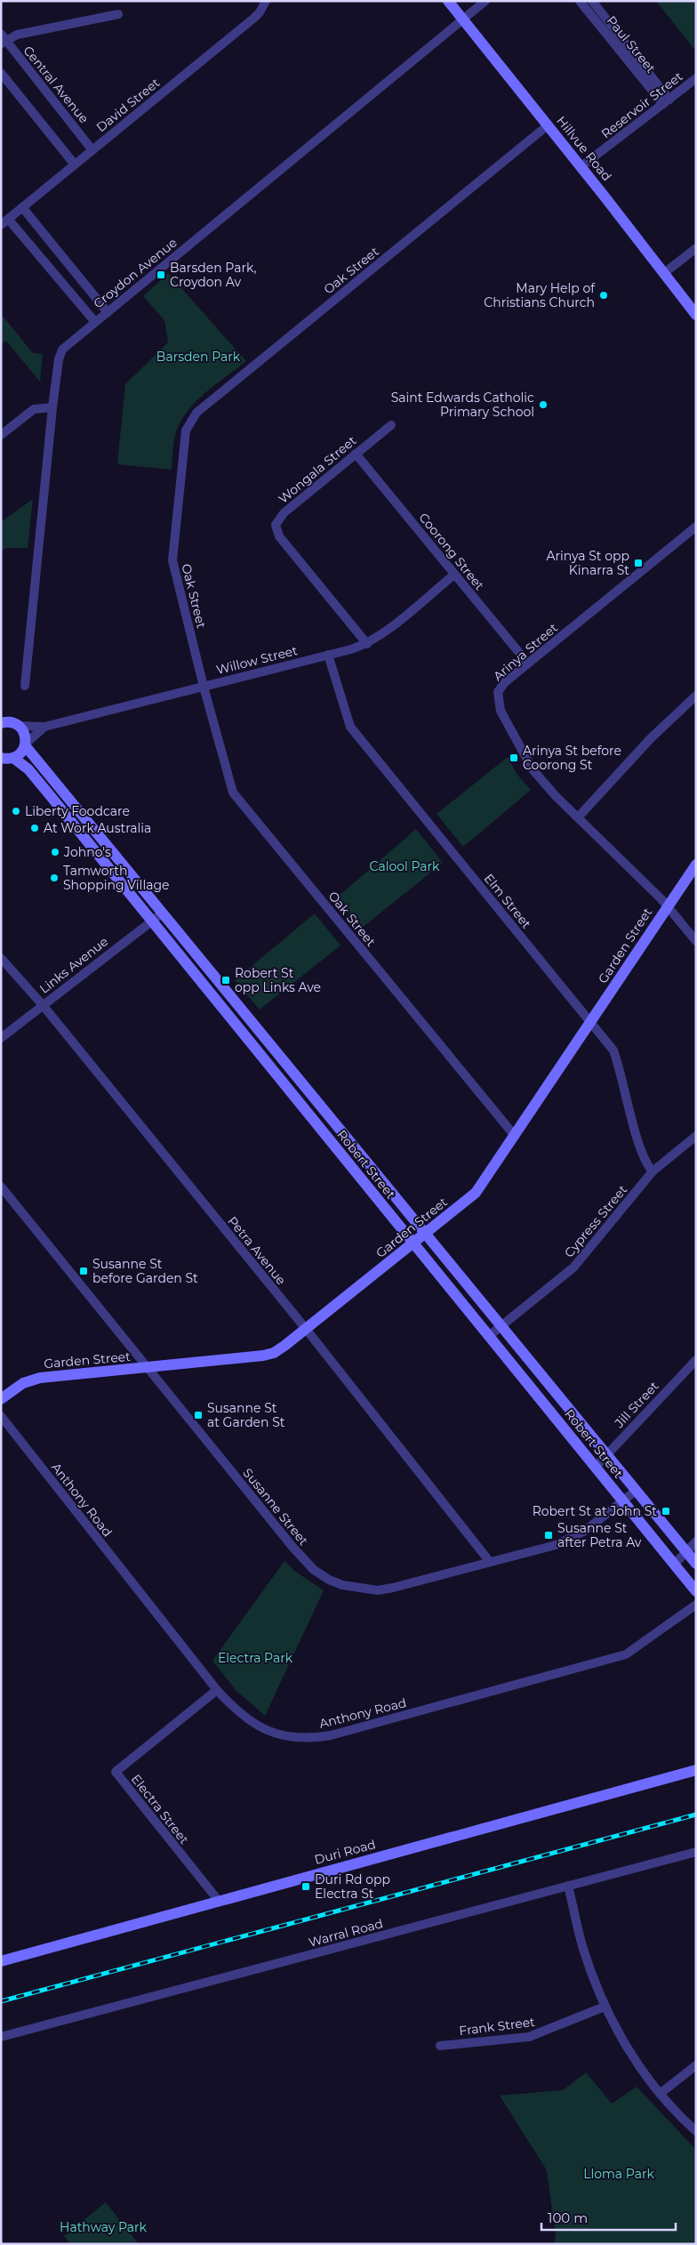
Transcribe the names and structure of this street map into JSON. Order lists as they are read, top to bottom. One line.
{"streets":{"street":["Paul Street","Central Avenue","David Street","Reservoir Street","Hillvue Road","Oak Street","Croydon Avenue","Wongala Street","Coorong Street","Arinya Street","Willow Street","Elm Street","Garden Street","Links Avenue","Robert Street","Cypress Street","Petra Avenue","Jill Street","Anthony Road","Susanne Street","Electra Street","Duri Road","Warral Road","Frank Street"]},"crossings":[["Paul Street","Reservoir Street"],["Central Avenue","David Street"],["Reservoir Street","Hillvue Road"],["Hillvue Road","Oak Street"],["Hillvue Road","Croydon Avenue"],["Oak Street","Willow Street"],["Oak Street","Garden Street"],["Wongala Street","Coorong Street"],["Wongala Street","Willow Street"],["Coorong Street","Arinya Street"],["Coorong Street","Willow Street"],["Arinya Street","Garden Street"],["Willow Street","Elm Street"],["Willow Street","Robert Street"],["Elm Street","Garden Street"],["Elm Street","Cypress Street"],["Garden Street","Robert Street"],["Garden Street","Petra Avenue"],["Garden Street","Susanne Street"],["Links Avenue","Robert Street"],["Links Avenue","Petra Avenue"],["Robert Street","Cypress Street"],["Robert Street","Jill Street"],["Robert Street","Susanne Street"],["Petra Avenue","Susanne Street"],["Anthony Road","Electra Street"],["Electra Street","Duri Road"]],"parks":["Barsden Park","Calool Park","Electra Park","Lloma Park","Hathway Park"],"places":{"transit":["Barsden Park, Croydon Av","Arinya St opp Kinarra St","Arinya St before Coorong St","Robert St opp Links Ave","Susanne St before Garden St","Susanne St at Garden St","Robert St at John St","Susanne St after Petra Av","Duri Rd opp Electra St"],"other":["Mary Help of Christians Church","Saint Edwards Catholic Primary School","Liberty Foodcare","At Work Australia","Johno's","Tamworth Shopping Village"]},"scale_bar":"100 m"}
